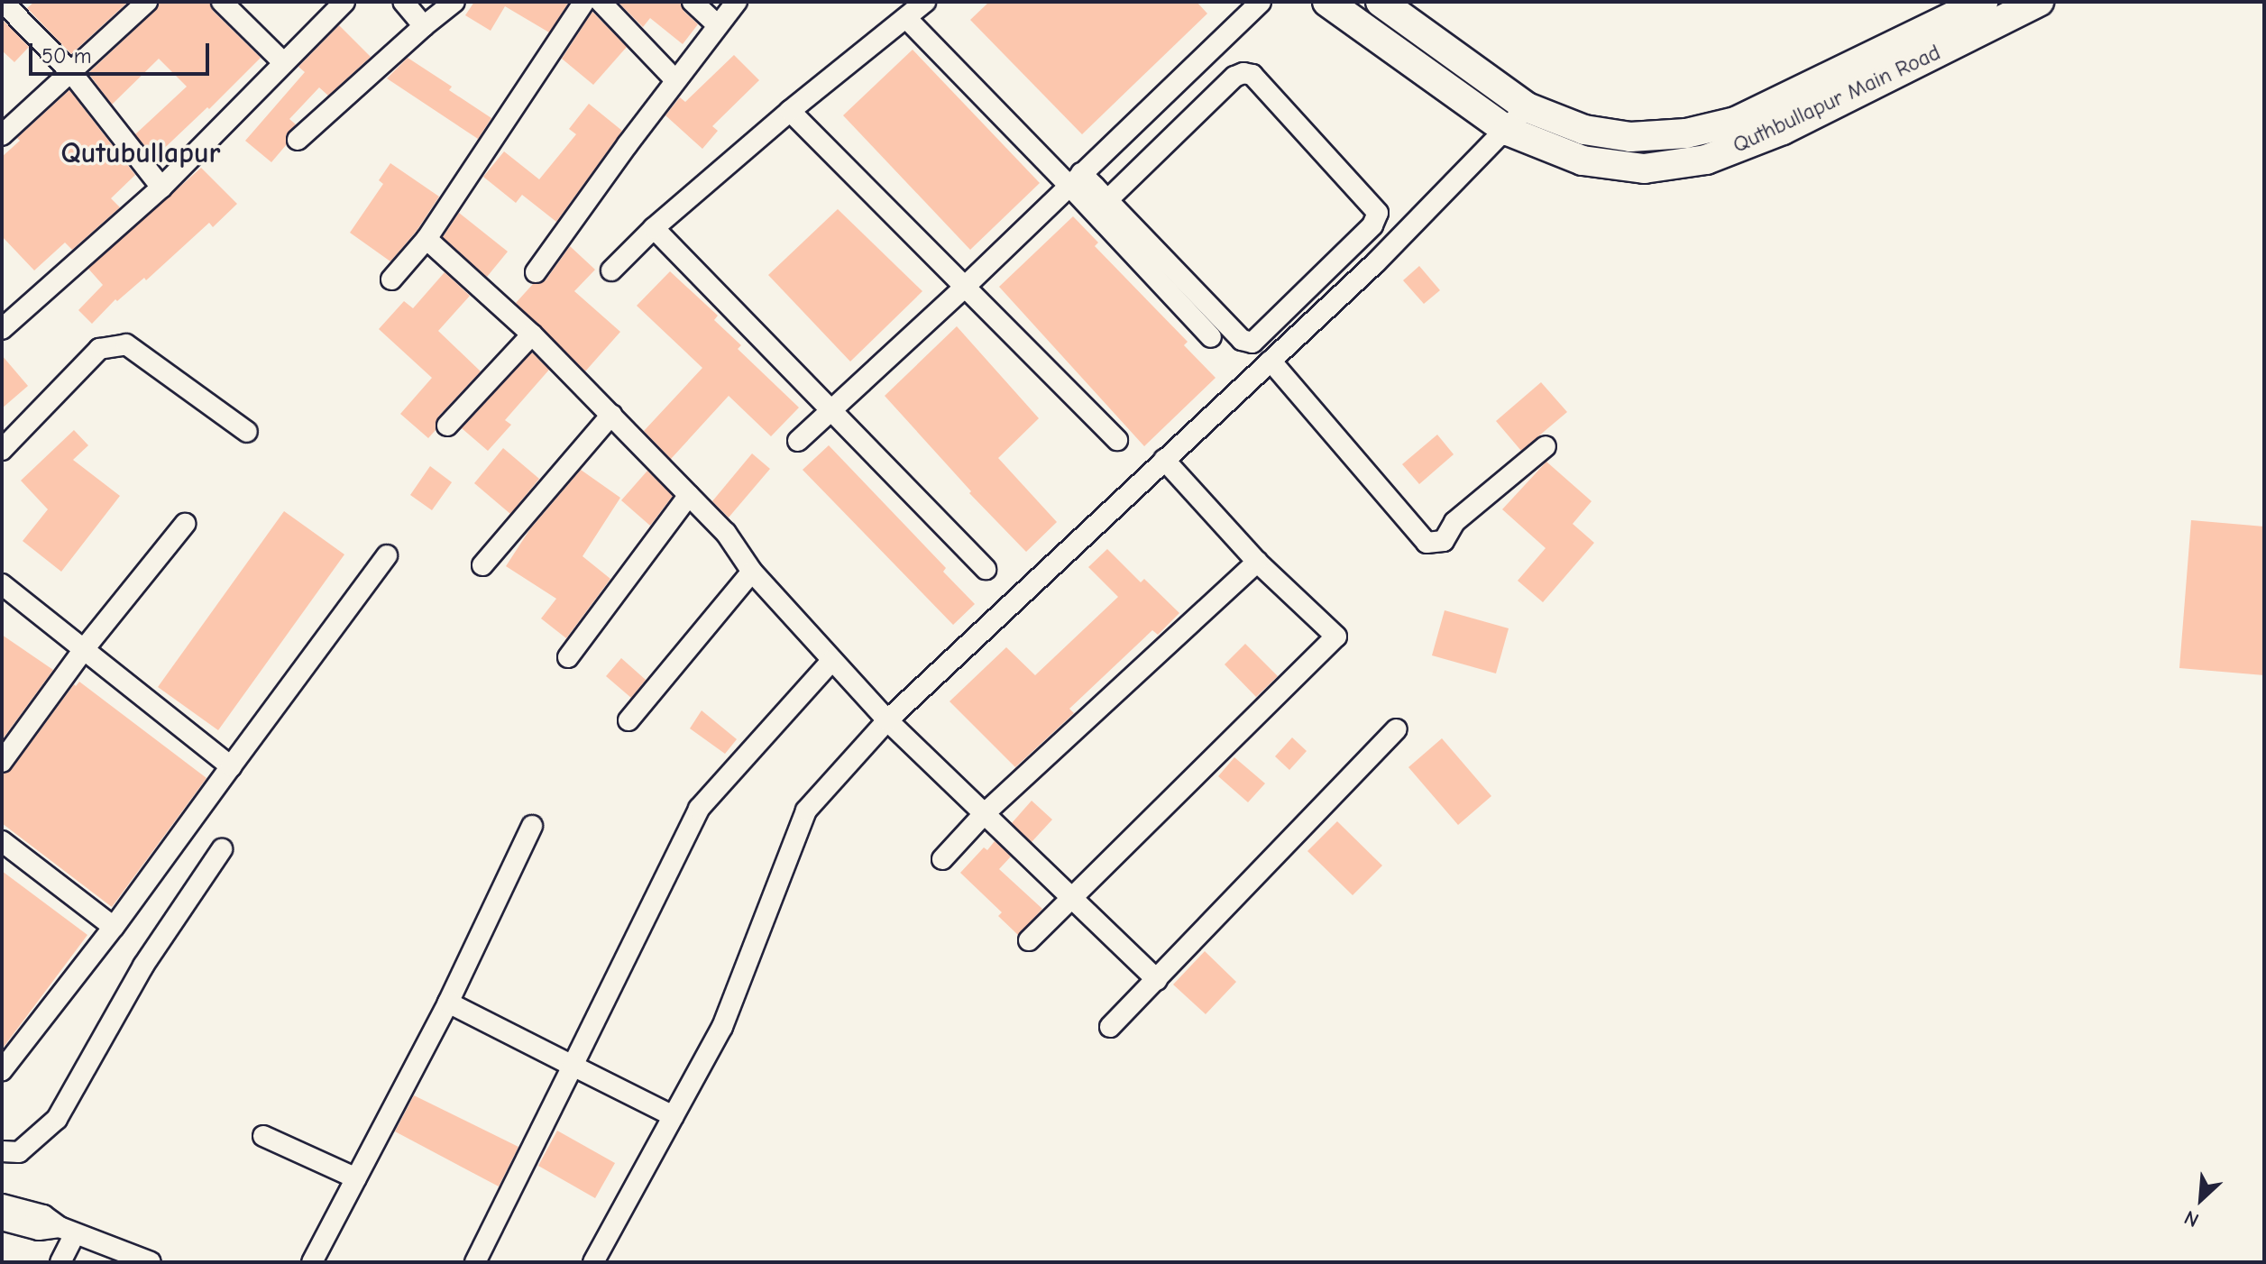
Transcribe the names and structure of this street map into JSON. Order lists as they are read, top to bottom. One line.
{"streets":{"main road":["Quthbullapur Main Road"]},"districts":["Qutubullapur"],"scale_bar":"50 m","north":"bottom left"}
